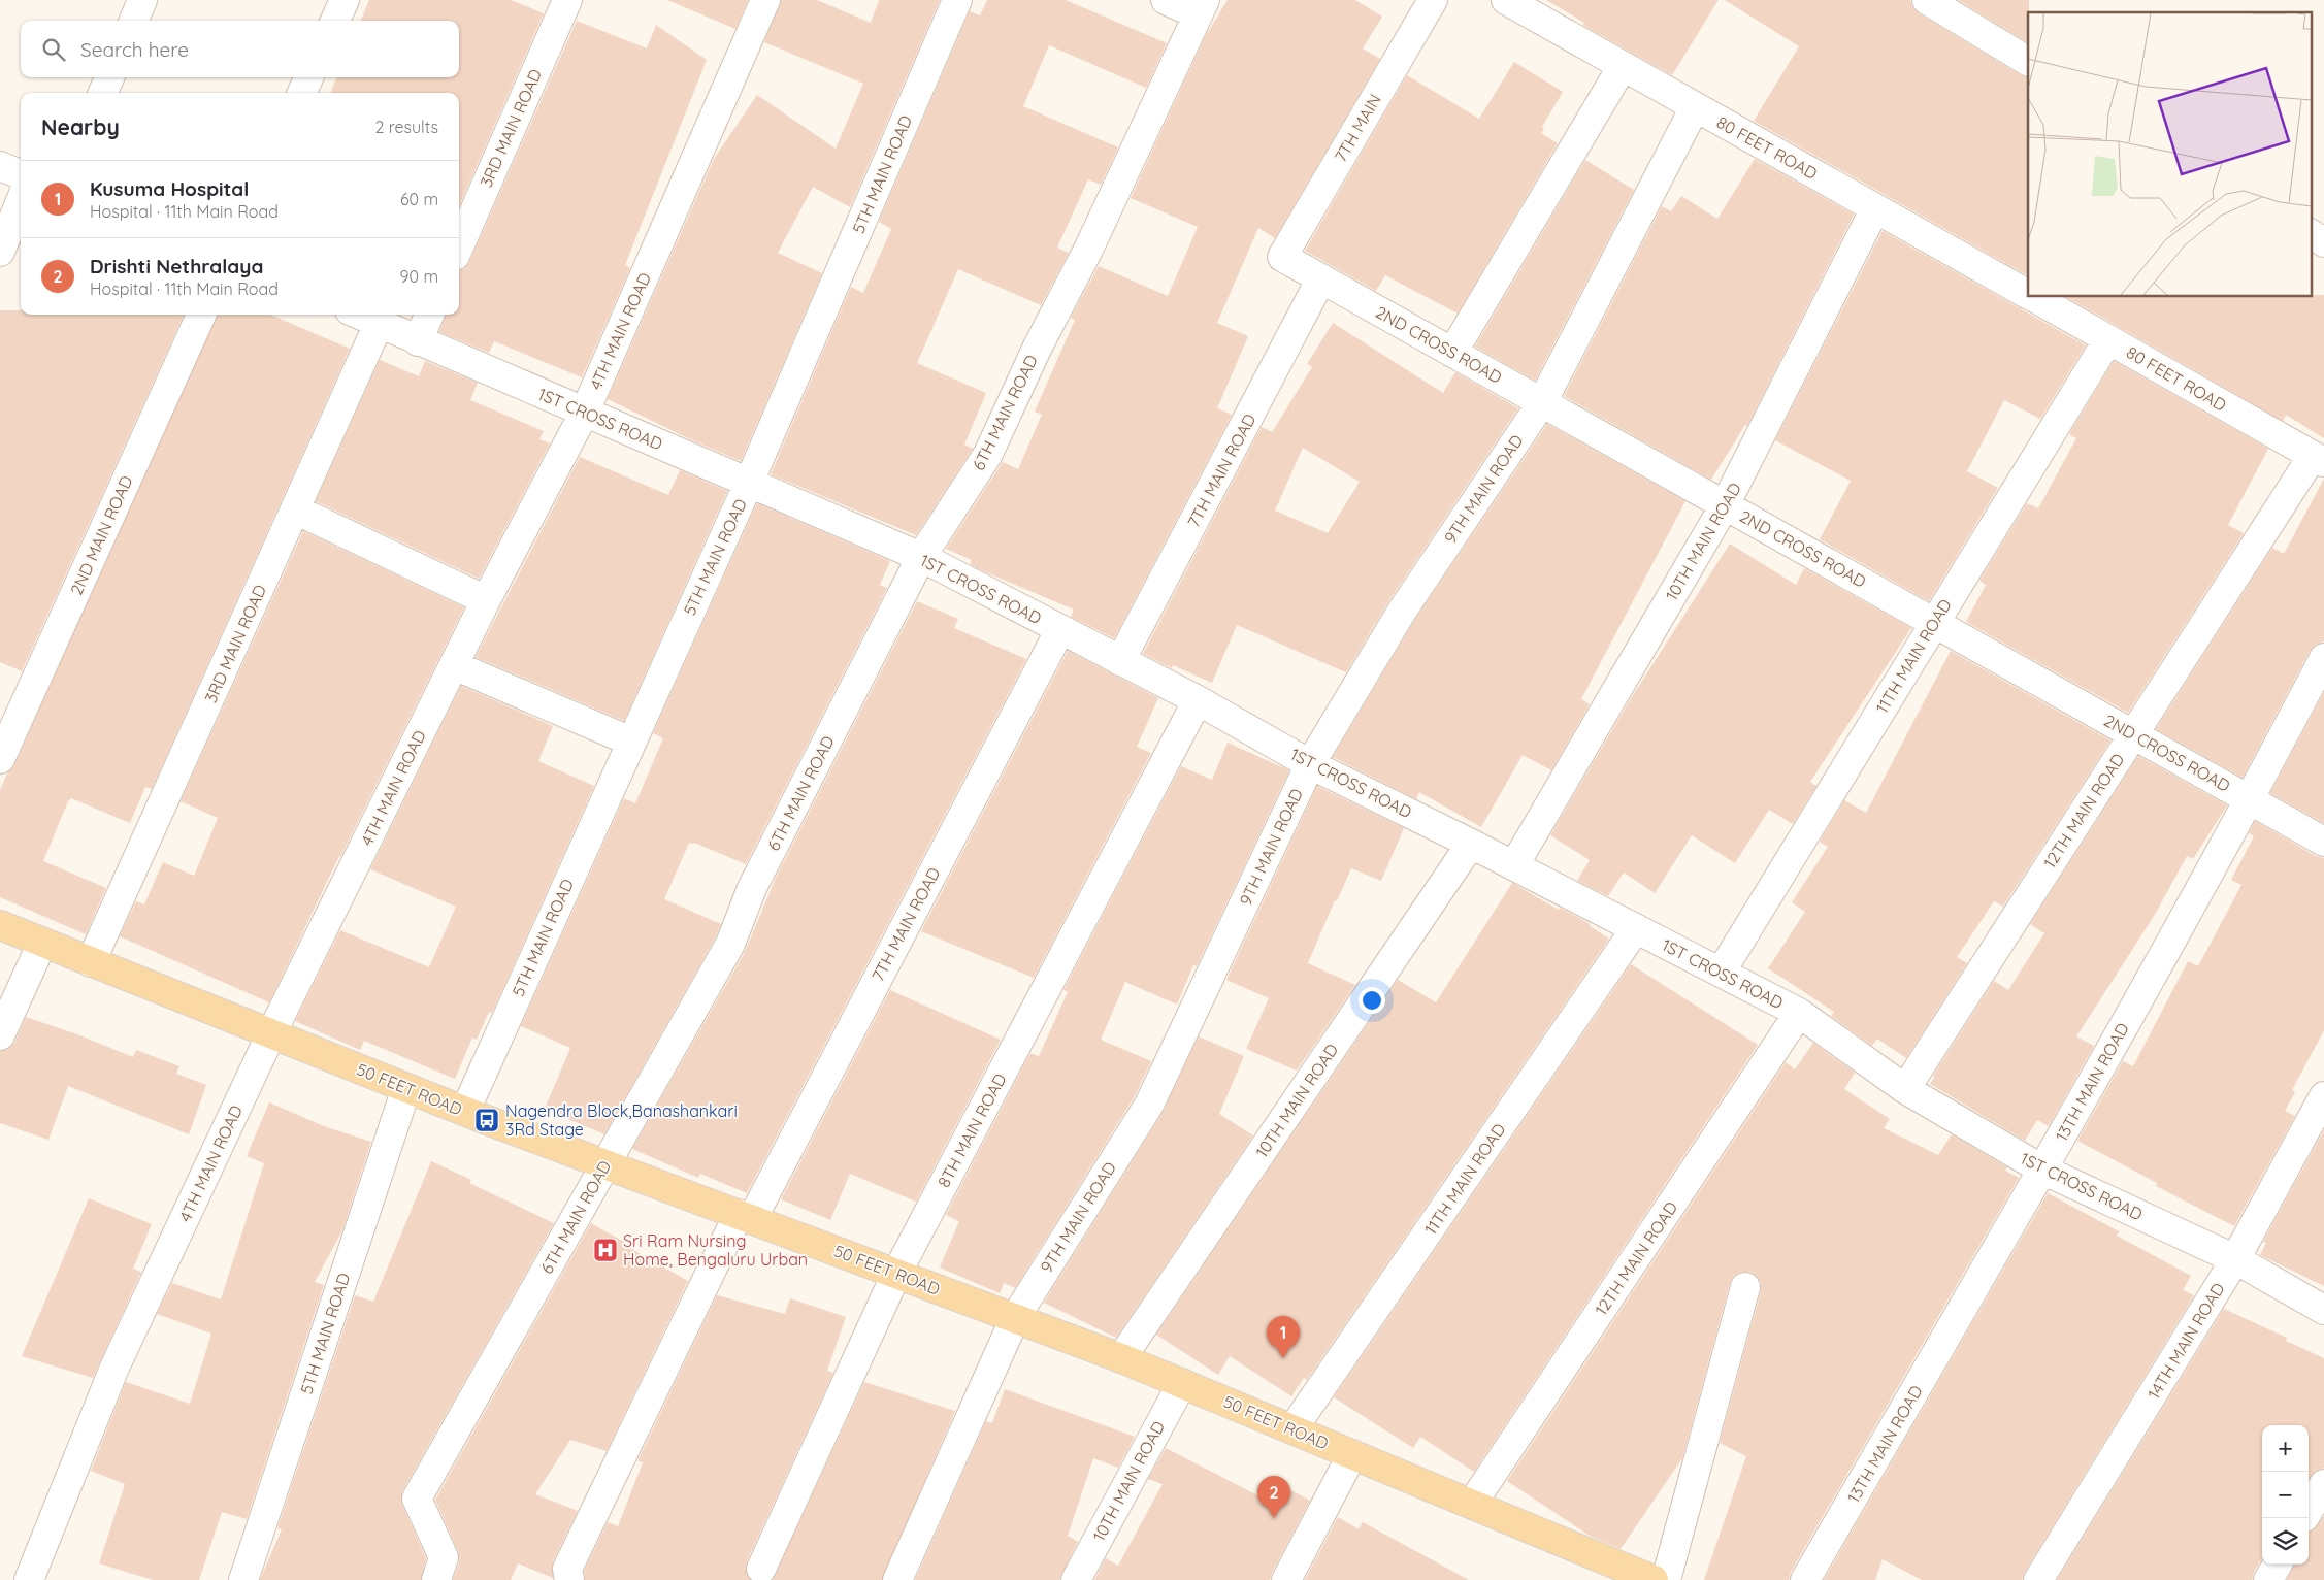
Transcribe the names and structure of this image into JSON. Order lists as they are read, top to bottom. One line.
{"streets":{"main road":["50 FEET ROAD"],"street":["3RD MAIN ROAD","7TH MAIN","80 FEET ROAD","5TH MAIN ROAD","4TH MAIN ROAD","2ND CROSS ROAD","6TH MAIN ROAD","1ST CROSS ROAD","7TH MAIN ROAD","9TH MAIN ROAD","2ND MAIN ROAD","10TH MAIN ROAD","11TH MAIN ROAD","12TH MAIN ROAD","13TH MAIN ROAD","8TH MAIN ROAD","14TH MAIN ROAD"]},"crossings":[["3RD MAIN ROAD","1ST CROSS ROAD"],["3RD MAIN ROAD","50 FEET ROAD"],["7TH MAIN","2ND CROSS ROAD"],["80 FEET ROAD","9TH MAIN ROAD"],["80 FEET ROAD","10TH MAIN ROAD"],["80 FEET ROAD","11TH MAIN ROAD"],["80 FEET ROAD","12TH MAIN ROAD"],["5TH MAIN ROAD","1ST CROSS ROAD"],["5TH MAIN ROAD","50 FEET ROAD"],["4TH MAIN ROAD","1ST CROSS ROAD"],["4TH MAIN ROAD","50 FEET ROAD"],["2ND CROSS ROAD","7TH MAIN ROAD"],["2ND CROSS ROAD","9TH MAIN ROAD"],["2ND CROSS ROAD","10TH MAIN ROAD"],["2ND CROSS ROAD","11TH MAIN ROAD"],["2ND CROSS ROAD","12TH MAIN ROAD"],["2ND CROSS ROAD","13TH MAIN ROAD"],["6TH MAIN ROAD","1ST CROSS ROAD"],["6TH MAIN ROAD","50 FEET ROAD"],["1ST CROSS ROAD","7TH MAIN ROAD"],["1ST CROSS ROAD","9TH MAIN ROAD"],["1ST CROSS ROAD","10TH MAIN ROAD"],["1ST CROSS ROAD","11TH MAIN ROAD"],["1ST CROSS ROAD","12TH MAIN ROAD"],["1ST CROSS ROAD","13TH MAIN ROAD"],["1ST CROSS ROAD","8TH MAIN ROAD"],["1ST CROSS ROAD","14TH MAIN ROAD"],["7TH MAIN ROAD","50 FEET ROAD"],["9TH MAIN ROAD","50 FEET ROAD"],["10TH MAIN ROAD","50 FEET ROAD"],["11TH MAIN ROAD","50 FEET ROAD"],["12TH MAIN ROAD","50 FEET ROAD"],["50 FEET ROAD","8TH MAIN ROAD"]],"places":{"bus stop":["Nagendra Block,Banashankari 3Rd Stage"],"hospital":["Sri Ram Nursing Home, Bengaluru Urban"]},"page":{"search":"Search here","heading":["Nearby","2 results"],"list":[{"mark":"1","name":"Kusuma Hospital","note":"Hospital · 11th Main Road","value":"60 m"},{"mark":"2","name":"Drishti Nethralaya","note":"Hospital · 11th Main Road","value":"90 m"}],"pins":["1","2"],"map_buttons":["+","−"]}}
